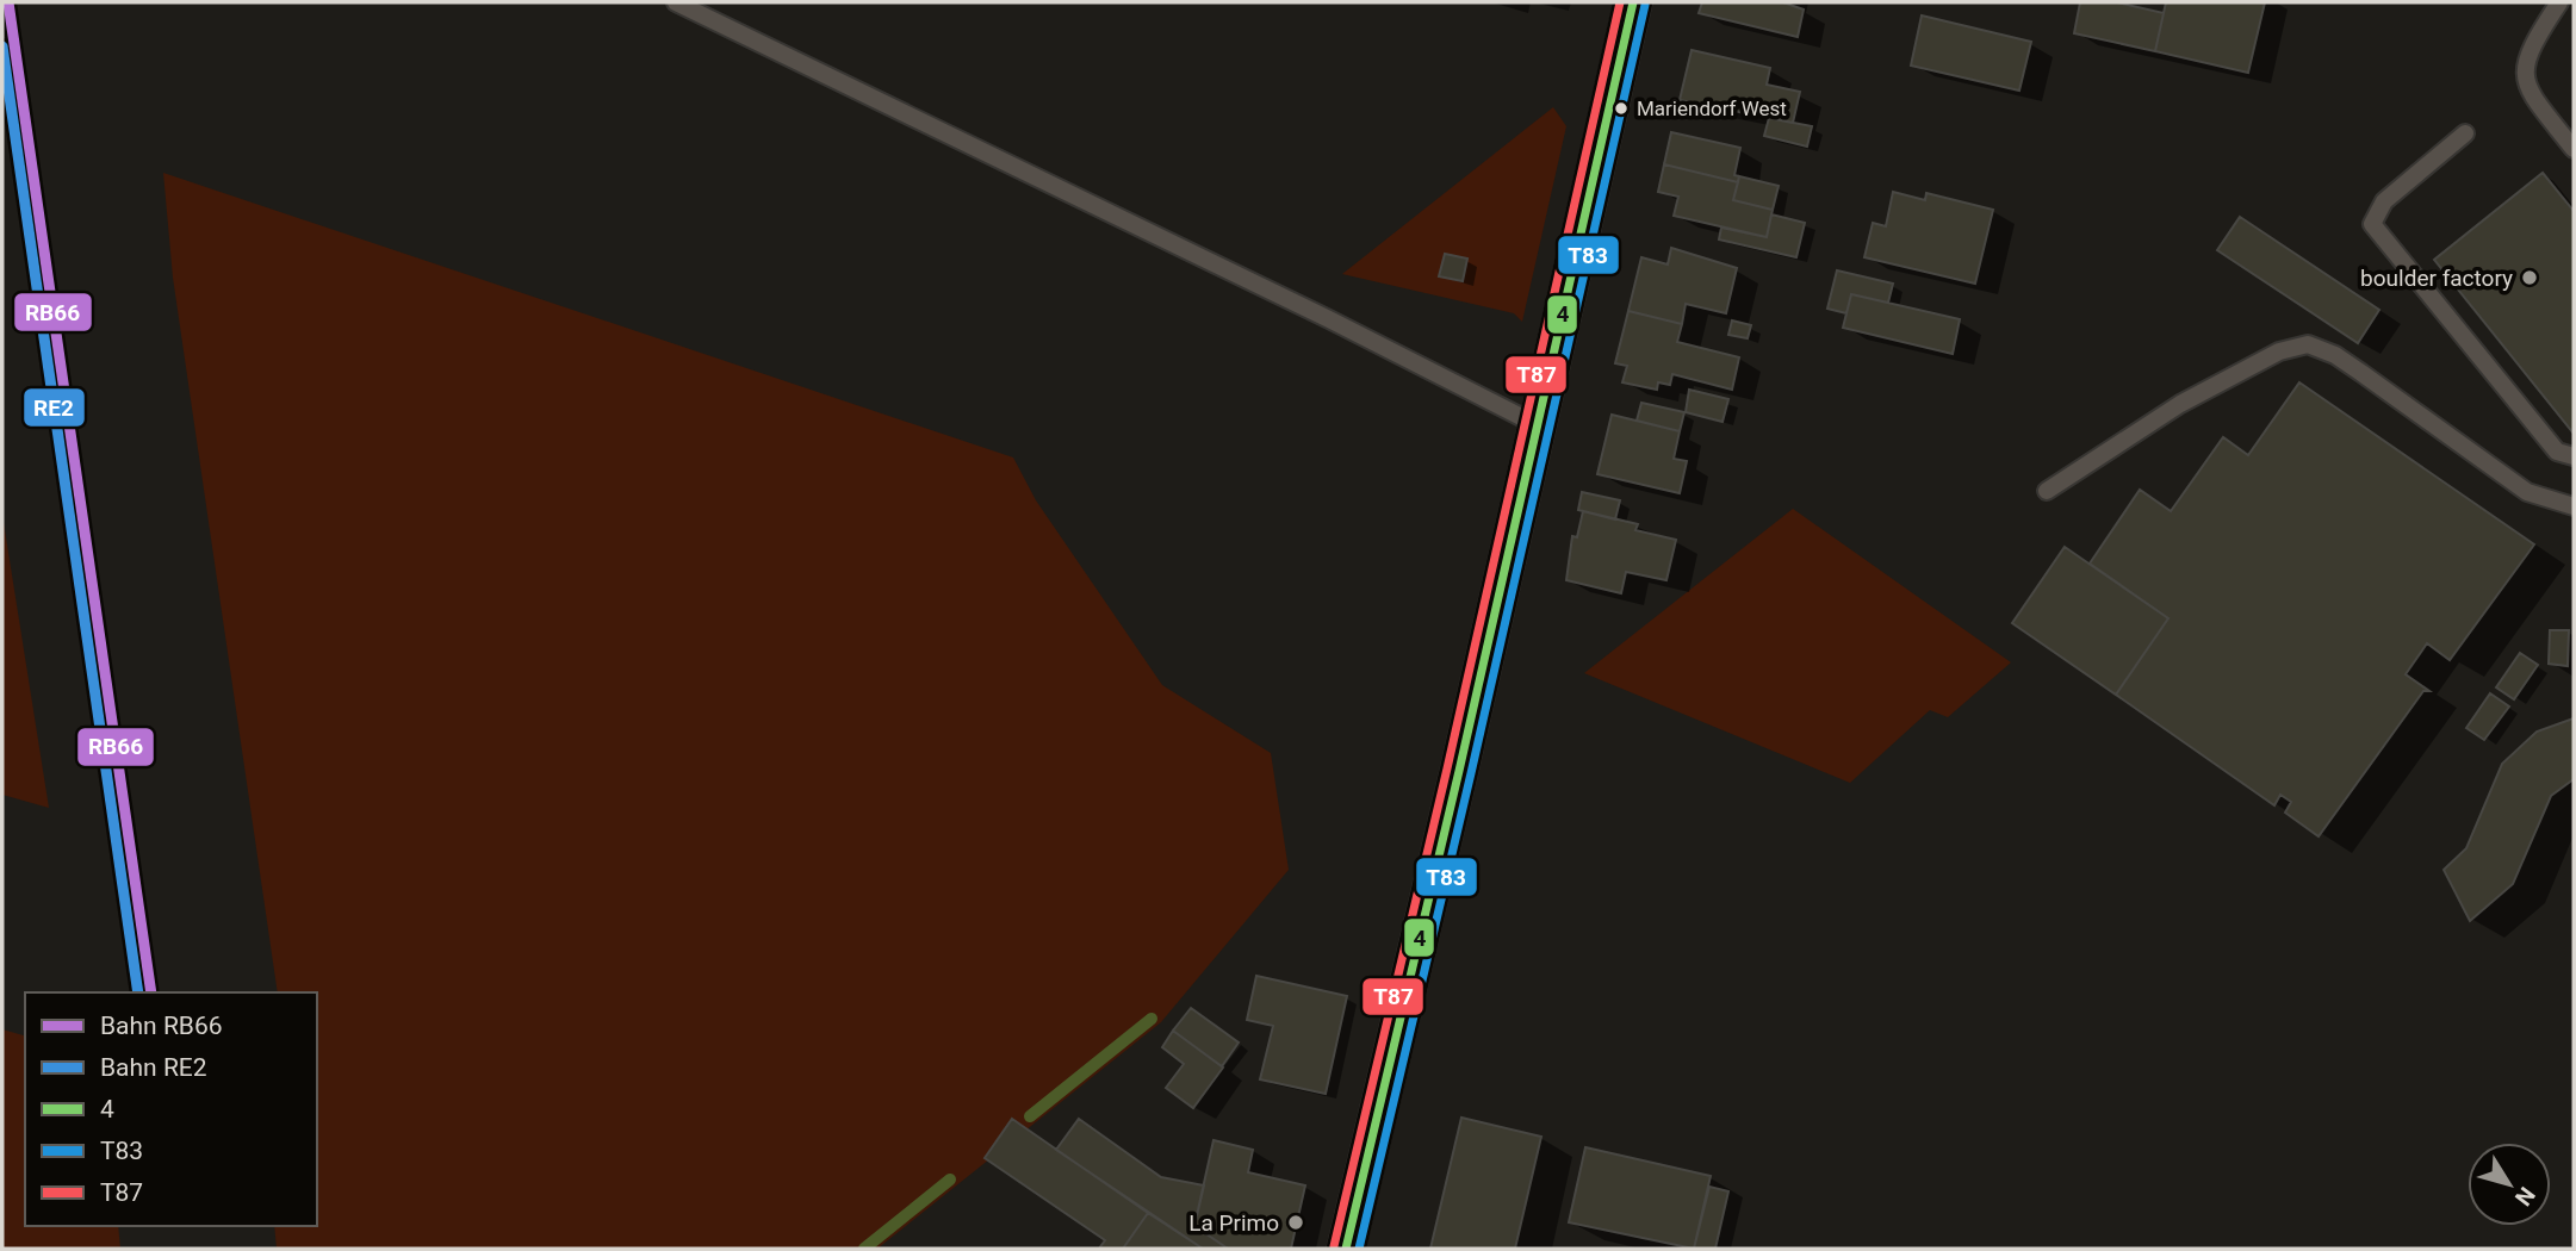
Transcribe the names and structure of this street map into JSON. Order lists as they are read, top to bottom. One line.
{"places":["Mariendorf West","boulder factory","La Primo"],"lines":["rail line RB66","transit line 4","transit line T87","transit line T83","rail line RE2"],"legend":["Bahn RB66","Bahn RE2","4","T83","T87"],"north":"bottom right"}
